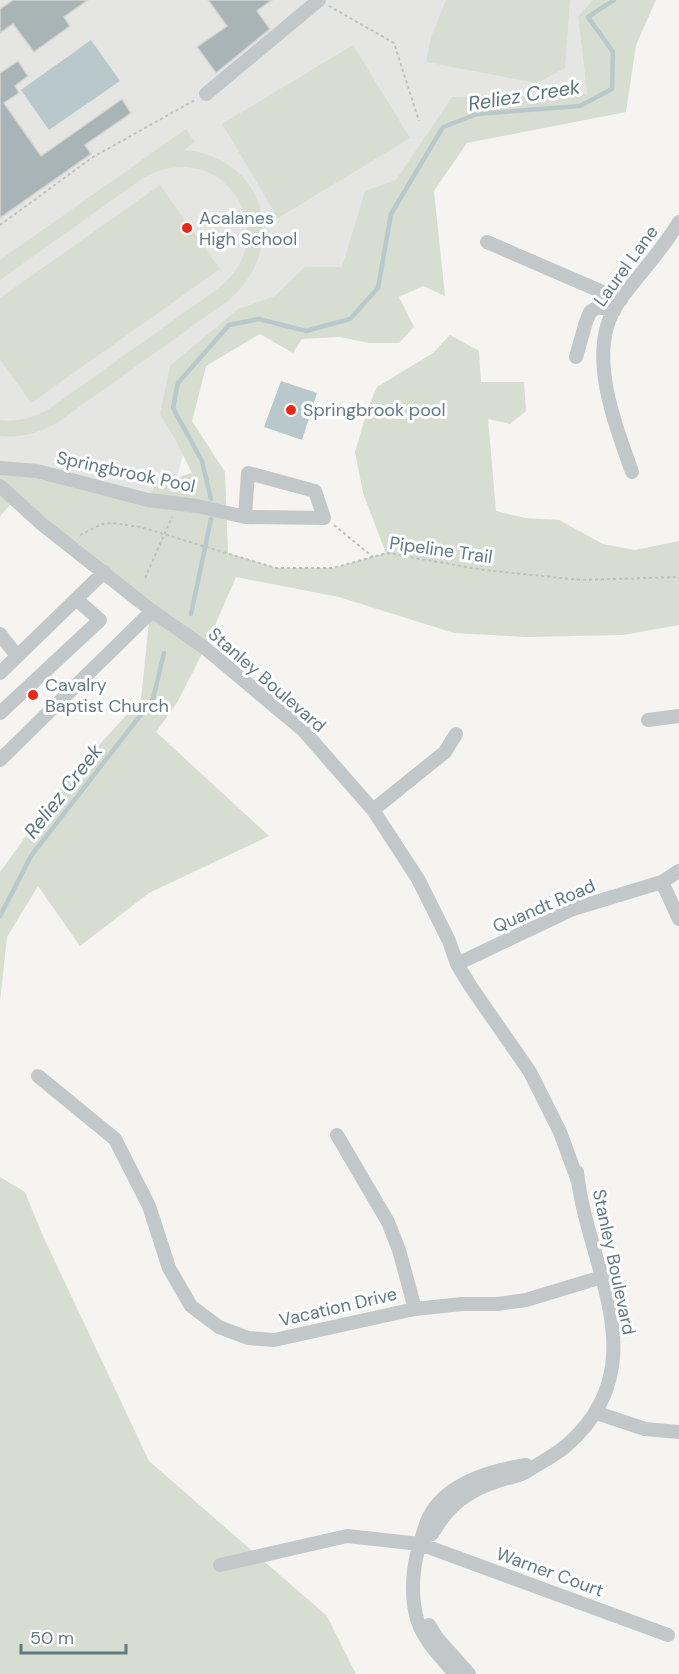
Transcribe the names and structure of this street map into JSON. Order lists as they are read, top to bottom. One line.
{"streets":{"street":["Laurel Lane","Springbrook Pool","Stanley Boulevard","Quandt Road","Vacation Drive","Warner Court"],"path":["Pipeline Trail"]},"crossings":[["Pipeline Trail","Stanley Boulevard"],["Stanley Boulevard","Quandt Road"],["Stanley Boulevard","Vacation Drive"],["Stanley Boulevard","Warner Court"]],"water":["Reliez Creek"],"places":["Acalanes High School","Springbrook pool","Cavalry Baptist Church"],"scale_bar":"50 m"}
